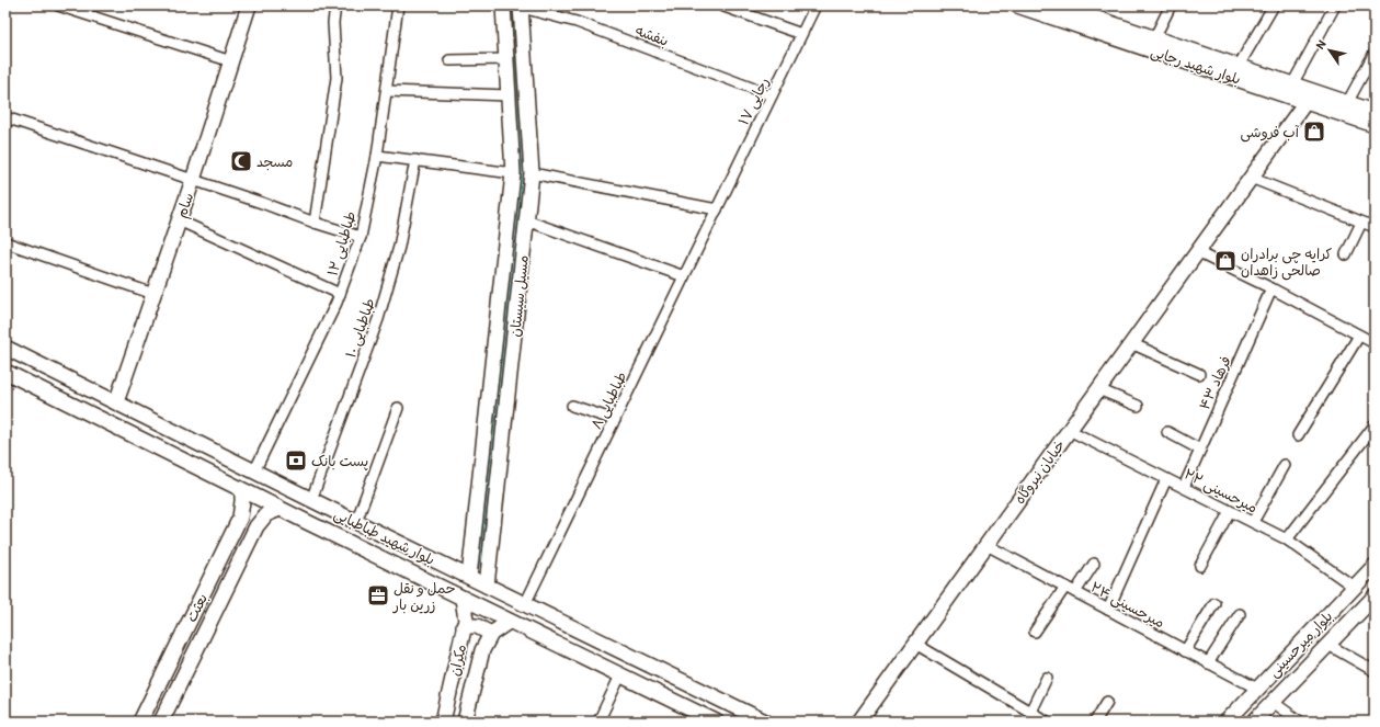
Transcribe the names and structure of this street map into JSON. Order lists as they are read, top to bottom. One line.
{"streets":{"main road":["بلوار شهید رجایی","سام","مسیل سیستان","خیابان نیروگاه","بلوار شهید طباطبایی","بعثت","بلوار میرحسینی","مکران"],"street":["بنفشه","رجایی ۱۷","طباطبایی ۱۲","طباطبایی ۱۰","فرهاد ۴۳","طباطبایی ۸","میرحسینی ۲۲","میرحسینی ۲۴"]},"crossings":[["بنفشه","رجایی ۱۷"],["بنفشه","مسیل سیستان"],["بلوار شهید رجایی","خیابان نیروگاه"],["رجایی ۱۷","طباطبایی ۸"],["سام","بلوار شهید طباطبایی"],["طباطبایی ۱۲","بلوار شهید طباطبایی"],["مسیل سیستان","بلوار شهید طباطبایی"],["طباطبایی ۱۰","بلوار شهید طباطبایی"],["فرهاد ۴۳","میرحسینی ۲۲"],["طباطبایی ۸","بلوار شهید طباطبایی"],["خیابان نیروگاه","میرحسینی ۲۲"],["خیابان نیروگاه","میرحسینی ۲۴"],["میرحسینی ۲۲","بلوار میرحسینی"],["بلوار شهید طباطبایی","بعثت"],["بلوار شهید طباطبایی","مکران"],["میرحسینی ۲۴","بلوار میرحسینی"]],"places":{"shop":["آب فروشی","کرایه چی برادران صالحی زاهدان"],"mosque":["مسجد"],"bank":["پست بانک"],"office":["حمل و نقل زرین بار"]},"north":"top left"}
